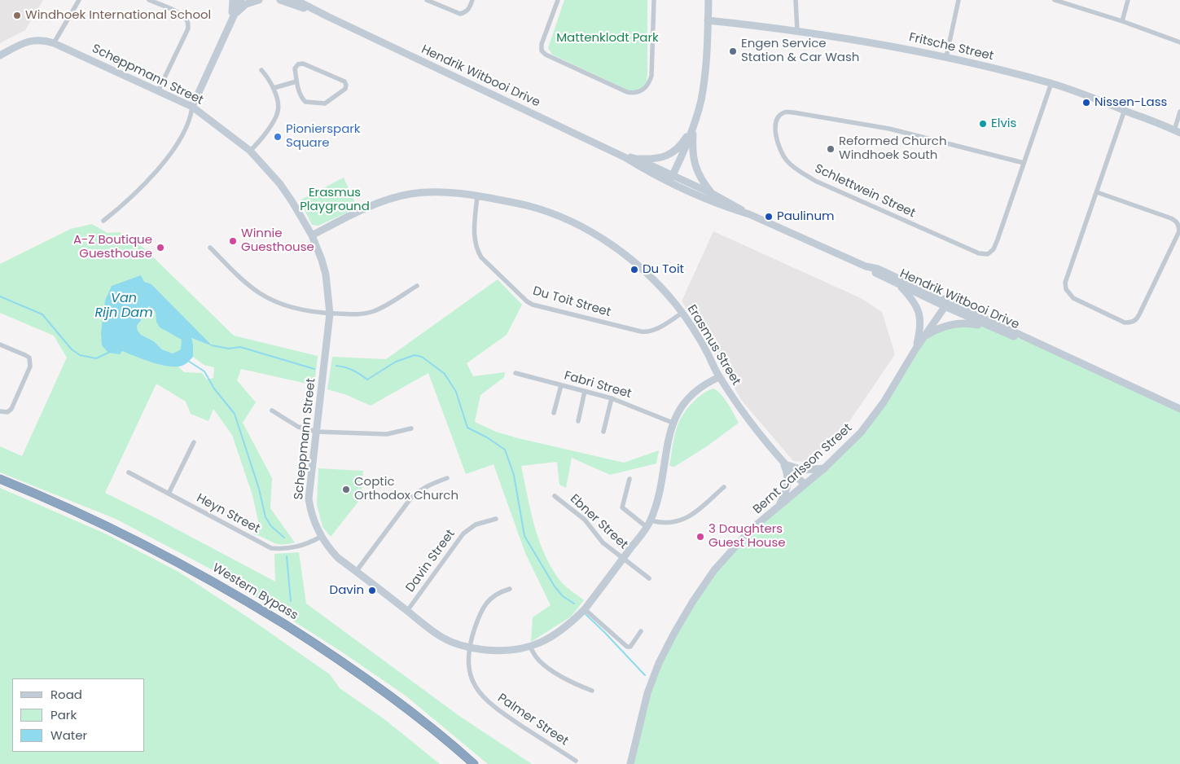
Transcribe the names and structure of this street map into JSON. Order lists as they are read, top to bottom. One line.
{"streets":{"highway":["Western Bypass"],"street":["Fritsche Street","Scheppmann Street","Hendrik Witbooi Drive","Schlettwein Street","Du Toit Street","Erasmus Street","Fabri Street","Bernt Carlsson Street","Heyn Street","Ebner Street","Davin Street","Palmer Street"]},"crossings":[["Fritsche Street","Schlettwein Street"],["Scheppmann Street","Erasmus Street"],["Scheppmann Street","Fabri Street"],["Scheppmann Street","Heyn Street"],["Scheppmann Street","Ebner Street"],["Scheppmann Street","Davin Street"],["Scheppmann Street","Palmer Street"],["Hendrik Witbooi Drive","Bernt Carlsson Street"],["Du Toit Street","Erasmus Street"],["Erasmus Street","Bernt Carlsson Street"]],"water":["Van Rijn Dam"],"parks":["Mattenklodt Park","Erasmus Playground"],"places":["Windhoek International School","Engen Service Station & Car Wash","Nissen-Lass","Elvis","Pionierspark Square","Reformed Church Windhoek South","Paulinum","Winnie Guesthouse","A-Z Boutique Guesthouse","Du Toit","Coptic Orthodox Church","3 Daughters Guest House","Davin"],"legend":["Road","Park","Water"]}
